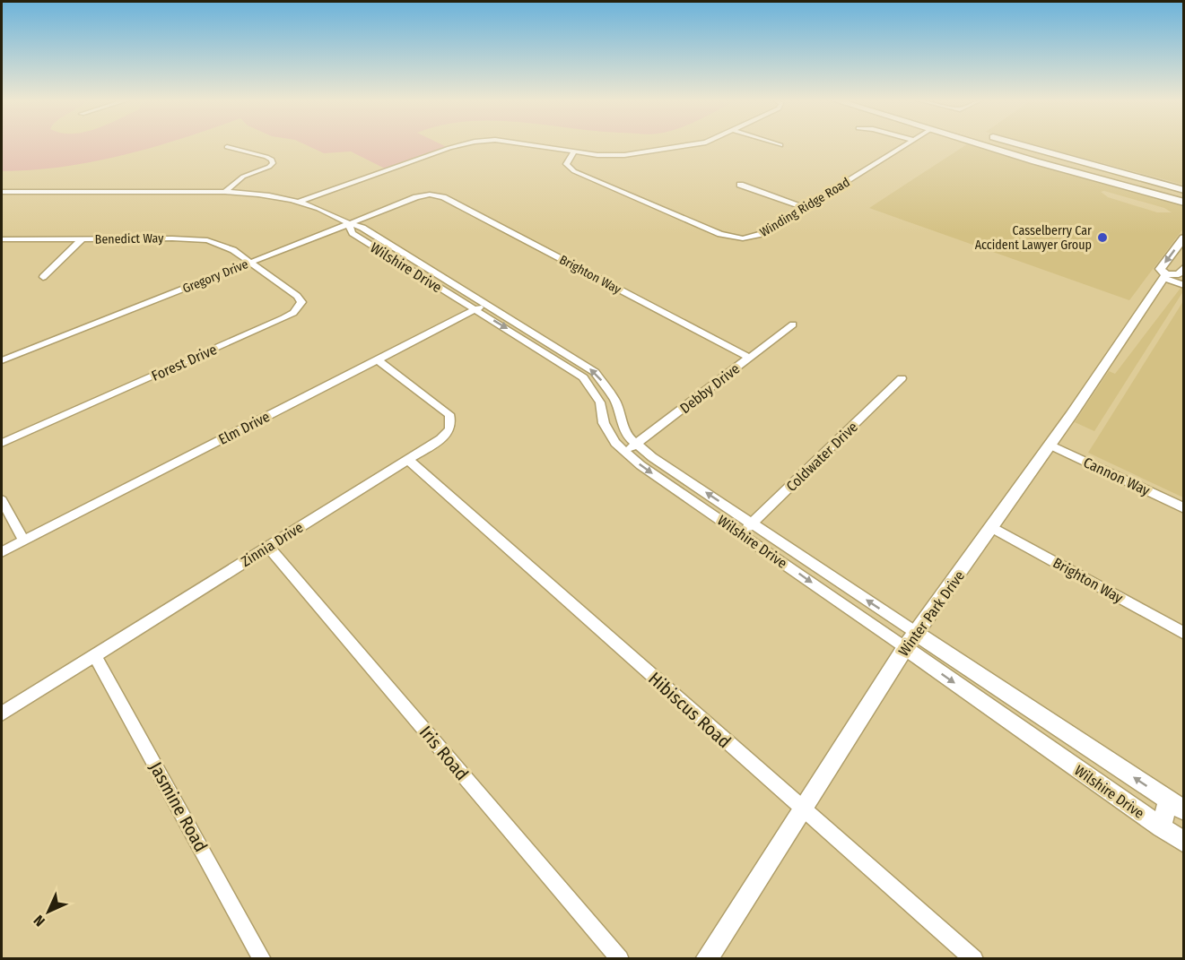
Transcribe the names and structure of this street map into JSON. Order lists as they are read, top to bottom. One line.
{"streets":{"street":["Winding Ridge Road","Benedict Way","Wilshire Drive","Brighton Way","Gregory Drive","Forest Drive","Debby Drive","Elm Drive","Coldwater Drive","Cannon Way","Zinnia Drive","Winter Park Drive","Hibiscus Road","Iris Road","Jasmine Road"]},"crossings":[["Benedict Way","Gregory Drive"],["Benedict Way","Forest Drive"],["Wilshire Drive","Gregory Drive"],["Wilshire Drive","Debby Drive"],["Wilshire Drive","Elm Drive"],["Wilshire Drive","Coldwater Drive"],["Wilshire Drive","Winter Park Drive"],["Brighton Way","Gregory Drive"],["Brighton Way","Debby Drive"],["Brighton Way","Winter Park Drive"],["Gregory Drive","Forest Drive"],["Elm Drive","Zinnia Drive"],["Cannon Way","Winter Park Drive"],["Zinnia Drive","Hibiscus Road"],["Zinnia Drive","Iris Road"],["Zinnia Drive","Jasmine Road"],["Winter Park Drive","Hibiscus Road"]],"places":["Casselberry Car Accident Lawyer Group"],"north":"bottom left"}
